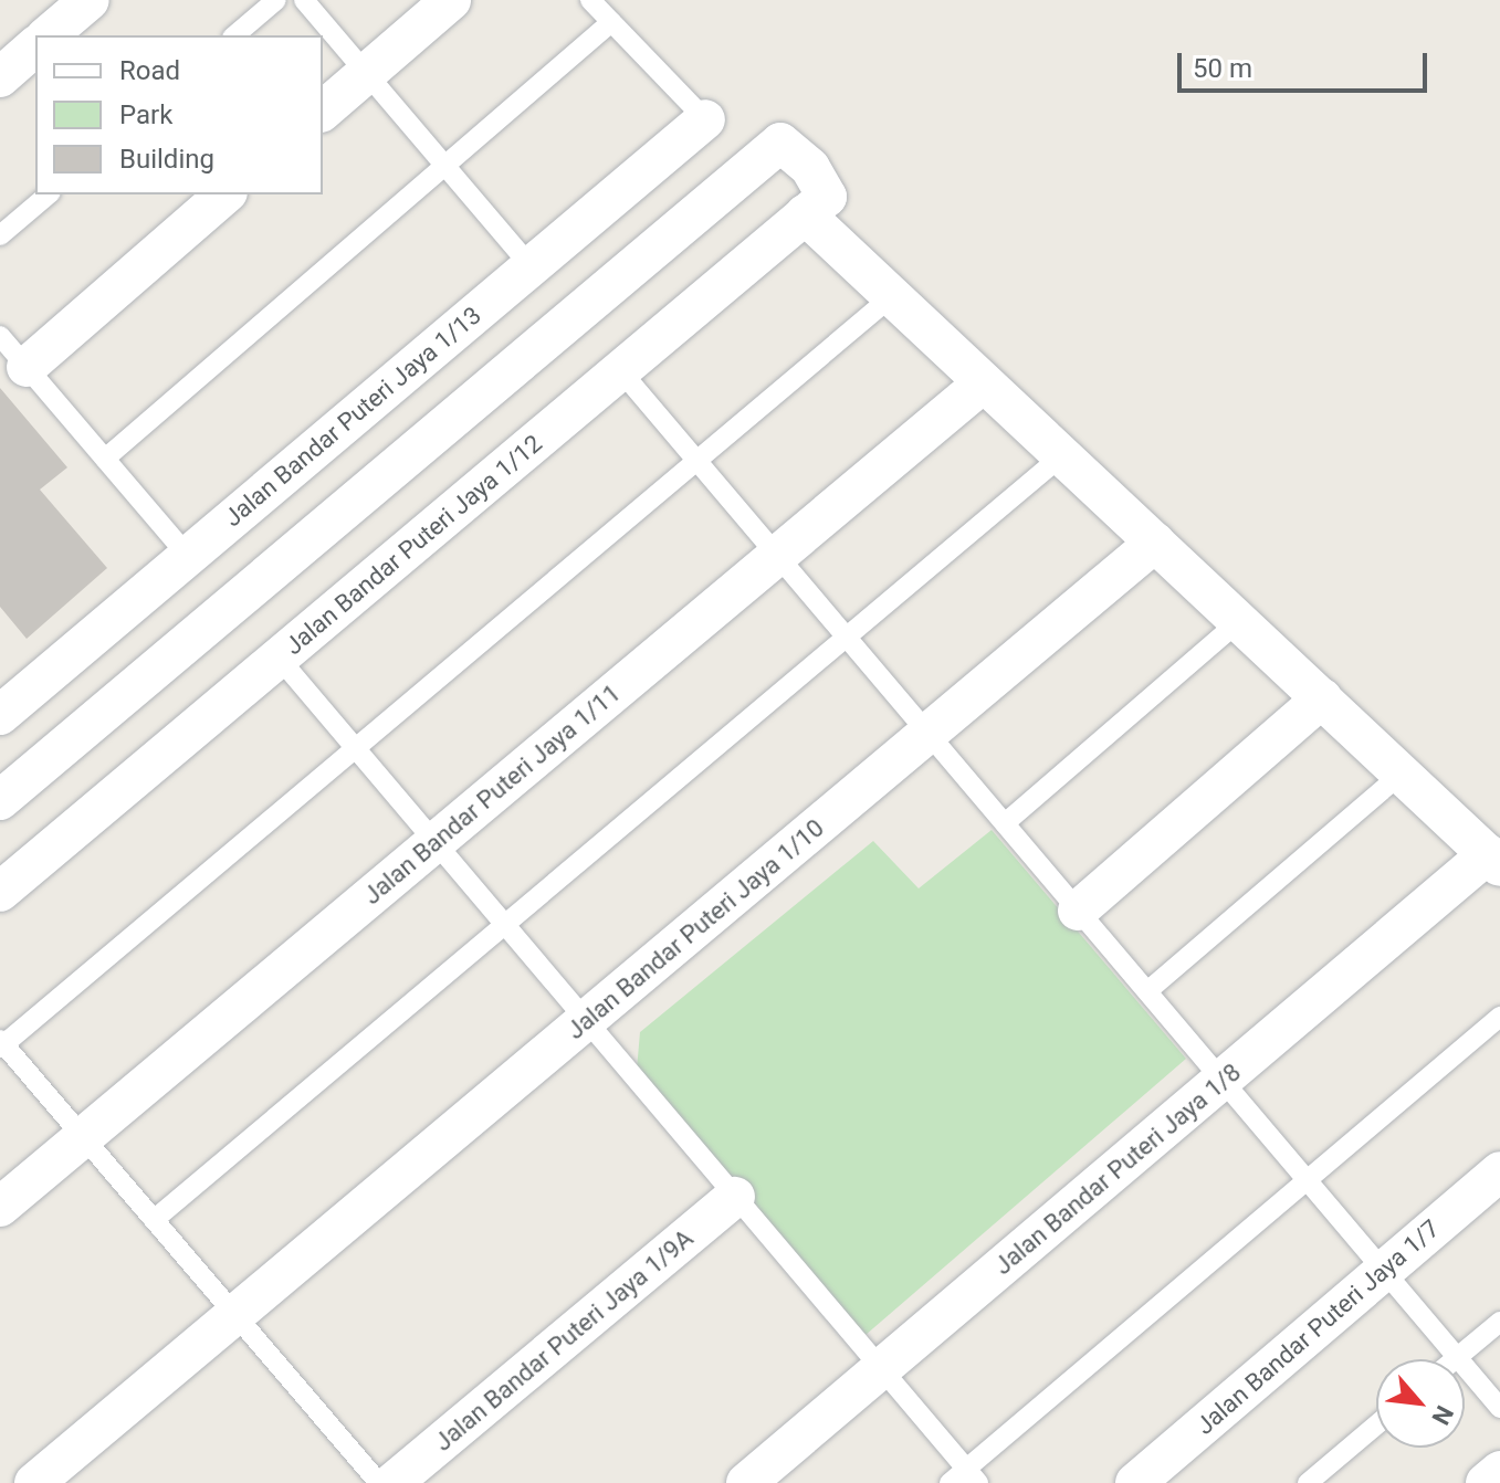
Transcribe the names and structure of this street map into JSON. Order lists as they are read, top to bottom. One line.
{"streets":{"street":["Jalan Bandar Puteri Jaya 1/13","Jalan Bandar Puteri Jaya 1/12","Jalan Bandar Puteri Jaya 1/11","Jalan Bandar Puteri Jaya 1/10","Jalan Bandar Puteri Jaya 1/8","Jalan Bandar Puteri Jaya 1/7","Jalan Bandar Puteri Jaya 1/9A"]},"legend":["Road","Park","Building"],"scale_bar":"50 m","north":"bottom right"}
